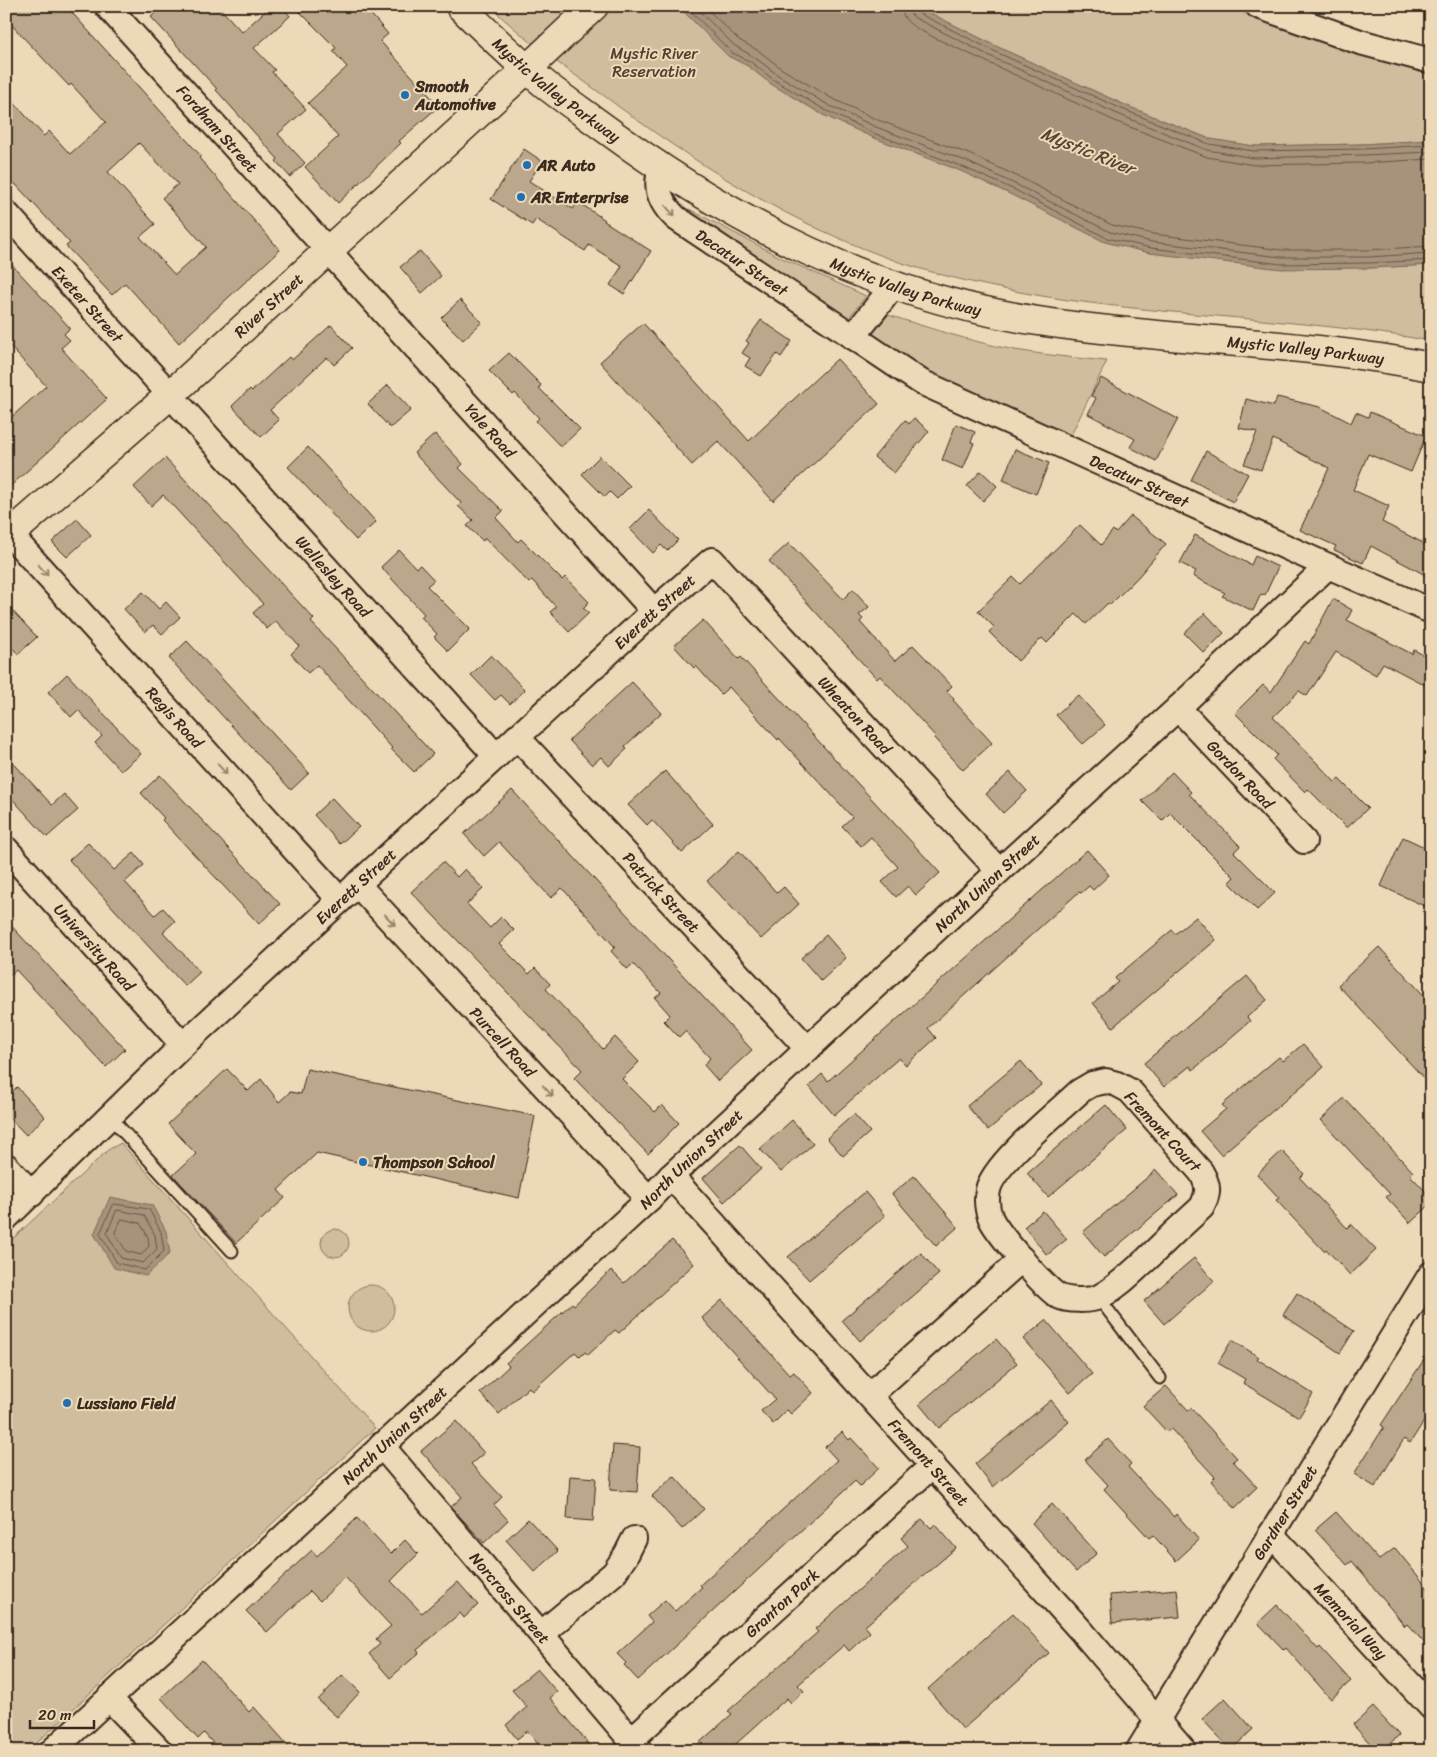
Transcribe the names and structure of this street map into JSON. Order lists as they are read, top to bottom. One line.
{"streets":{"main road":["Mystic Valley Parkway","River Street"],"street":["Fordham Street","Decatur Street","Exeter Street","Yale Road","Wellesley Road","Everett Street","Wheaton Road","Regis Road","Gordon Road","North Union Street","Patrick Street","University Road","Purcell Road","Fremont Court","Fremont Street","Gardner Street","Norcross Street","Granton Park","Memorial Way"]},"crossings":[["Mystic Valley Parkway","Decatur Street"],["Mystic Valley Parkway","River Street"],["Fordham Street","River Street"],["Fordham Street","Yale Road"],["Decatur Street","North Union Street"],["Exeter Street","River Street"],["Exeter Street","Wellesley Road"],["River Street","Yale Road"],["River Street","Wellesley Road"],["River Street","Regis Road"],["Yale Road","Everett Street"],["Wellesley Road","Everett Street"],["Everett Street","Wheaton Road"],["Everett Street","Regis Road"],["Everett Street","Patrick Street"],["Everett Street","University Road"],["Everett Street","Purcell Road"],["Wheaton Road","North Union Street"],["Regis Road","Purcell Road"],["Gordon Road","North Union Street"],["North Union Street","Patrick Street"],["North Union Street","Purcell Road"],["North Union Street","Fremont Street"],["North Union Street","Norcross Street"],["Fremont Street","Gardner Street"],["Fremont Street","Granton Park"],["Gardner Street","Memorial Way"],["Norcross Street","Granton Park"]],"one_way":["Regis Road","Purcell Road"],"water":["Mystic River"],"parks":["Mystic River Reservation"],"places":["Smooth Automotive","AR Auto","AR Enterprise","Thompson School","Lussiano Field"],"scale_bar":"20 m"}
